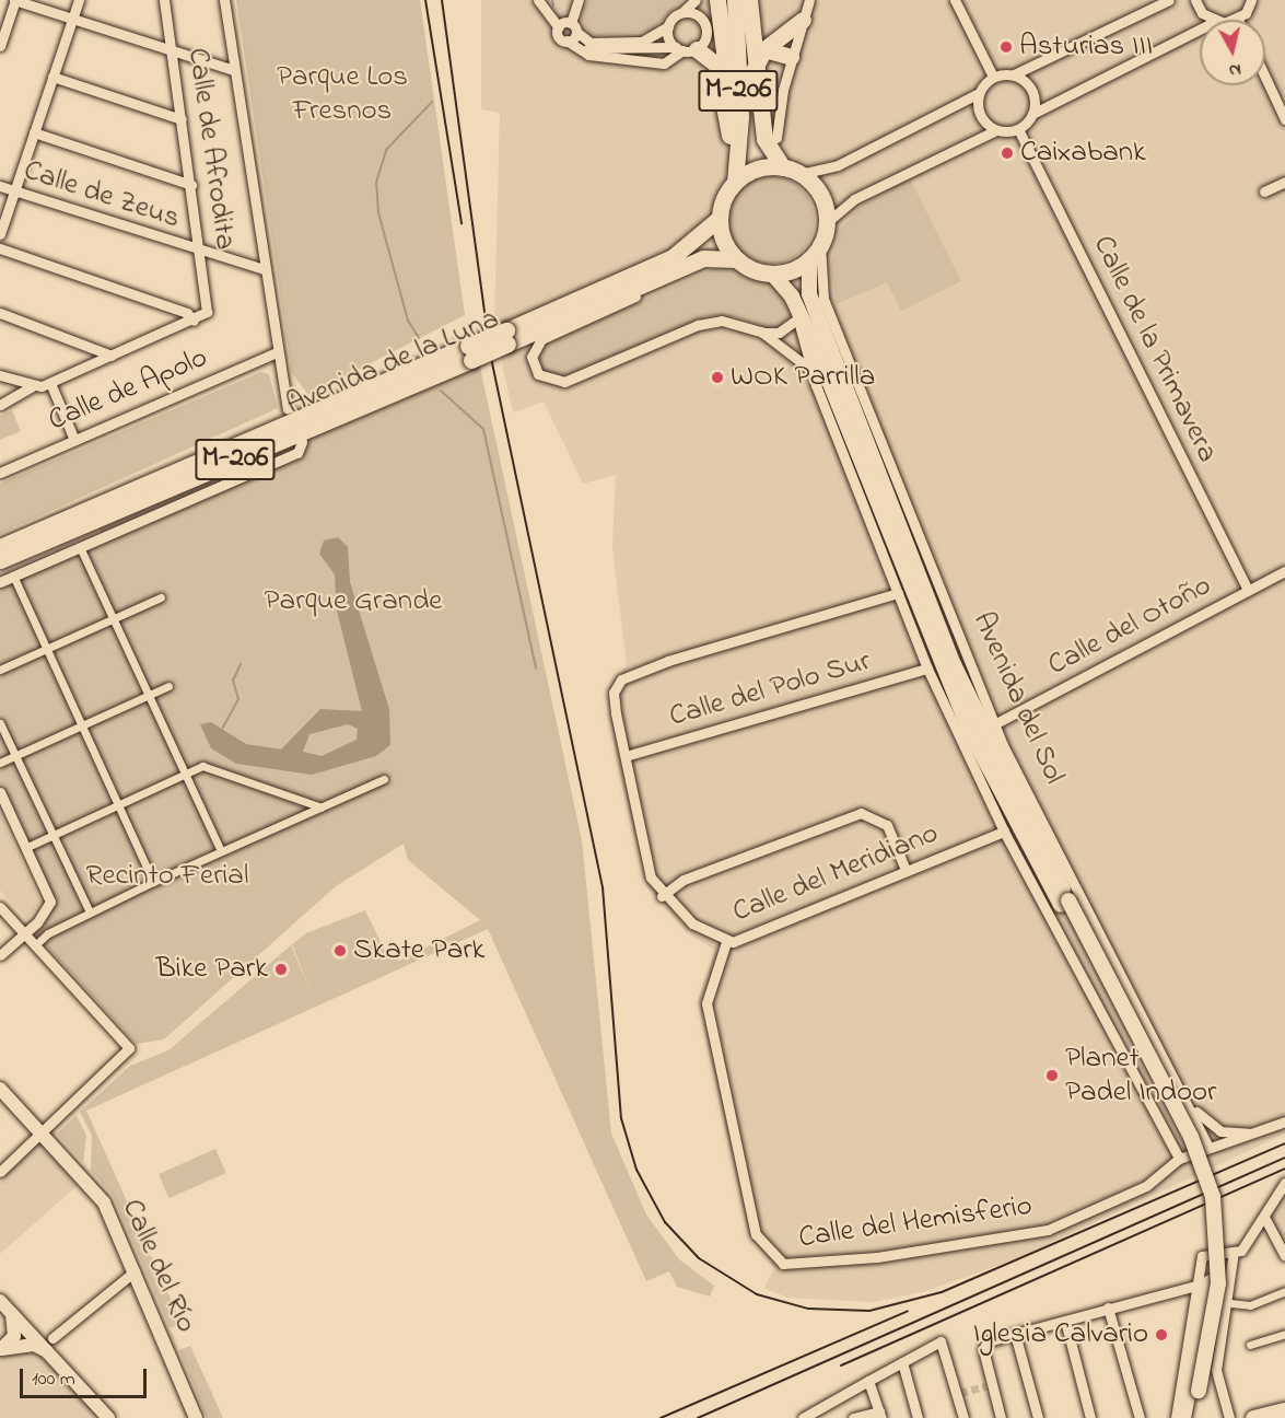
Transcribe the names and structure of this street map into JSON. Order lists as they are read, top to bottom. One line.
{"streets":{"main road":["M-206","Avenida de la Luna","Avenida del Sol"],"street":["Calle de Afrodita","Calle de Zeus","Calle de la Primavera","Calle de Apolo","Calle del Otoño","Calle del Polo Sur","Calle del Meridiano","Calle del Hemisferio","Calle del Río"]},"crossings":[["M-206","Avenida de la Luna"],["M-206","Avenida del Sol"],["Calle de Afrodita","Calle de Zeus"],["Calle de la Primavera","Calle del Otoño"],["Avenida de la Luna","Avenida del Sol"],["Calle del Otoño","Avenida del Sol"],["Calle del Polo Sur","Calle del Meridiano"],["Calle del Meridiano","Calle del Hemisferio"]],"parks":["Parque Los Fresnos","Parque Grande","Recinto Ferial"],"places":["Asturias III","Caixabank","WOK Parrilla","Skate Park","Bike Park","Planet Padel Indoor","Iglesia Calvario"],"scale_bar":"100 m","north":"bottom"}
